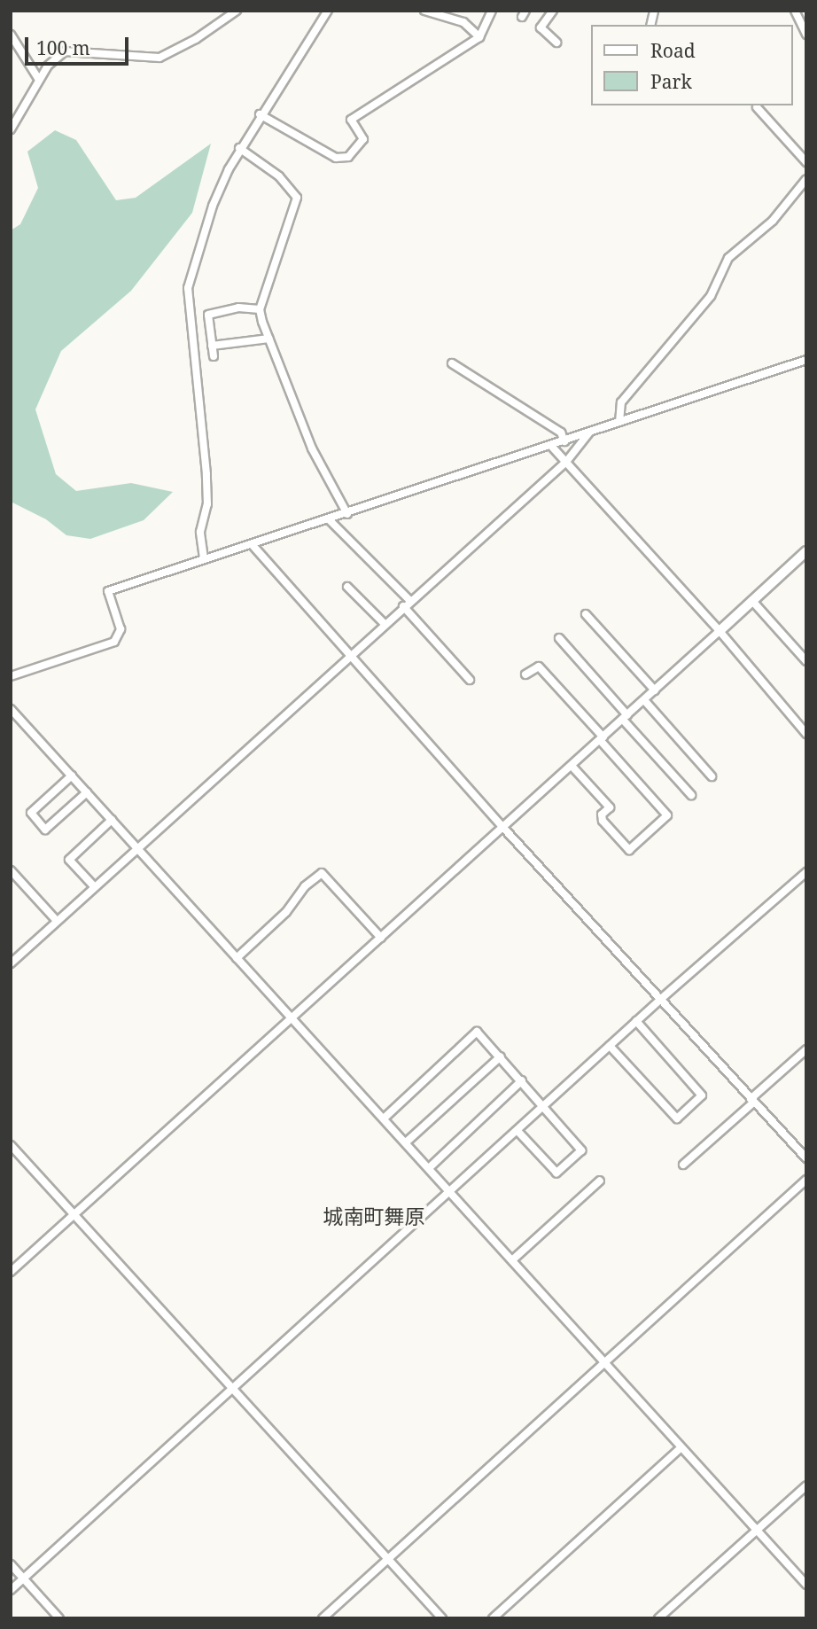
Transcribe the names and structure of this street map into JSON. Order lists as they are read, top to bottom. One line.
{"districts":["城南町舞原"],"legend":["Road","Park"],"scale_bar":"100 m"}
